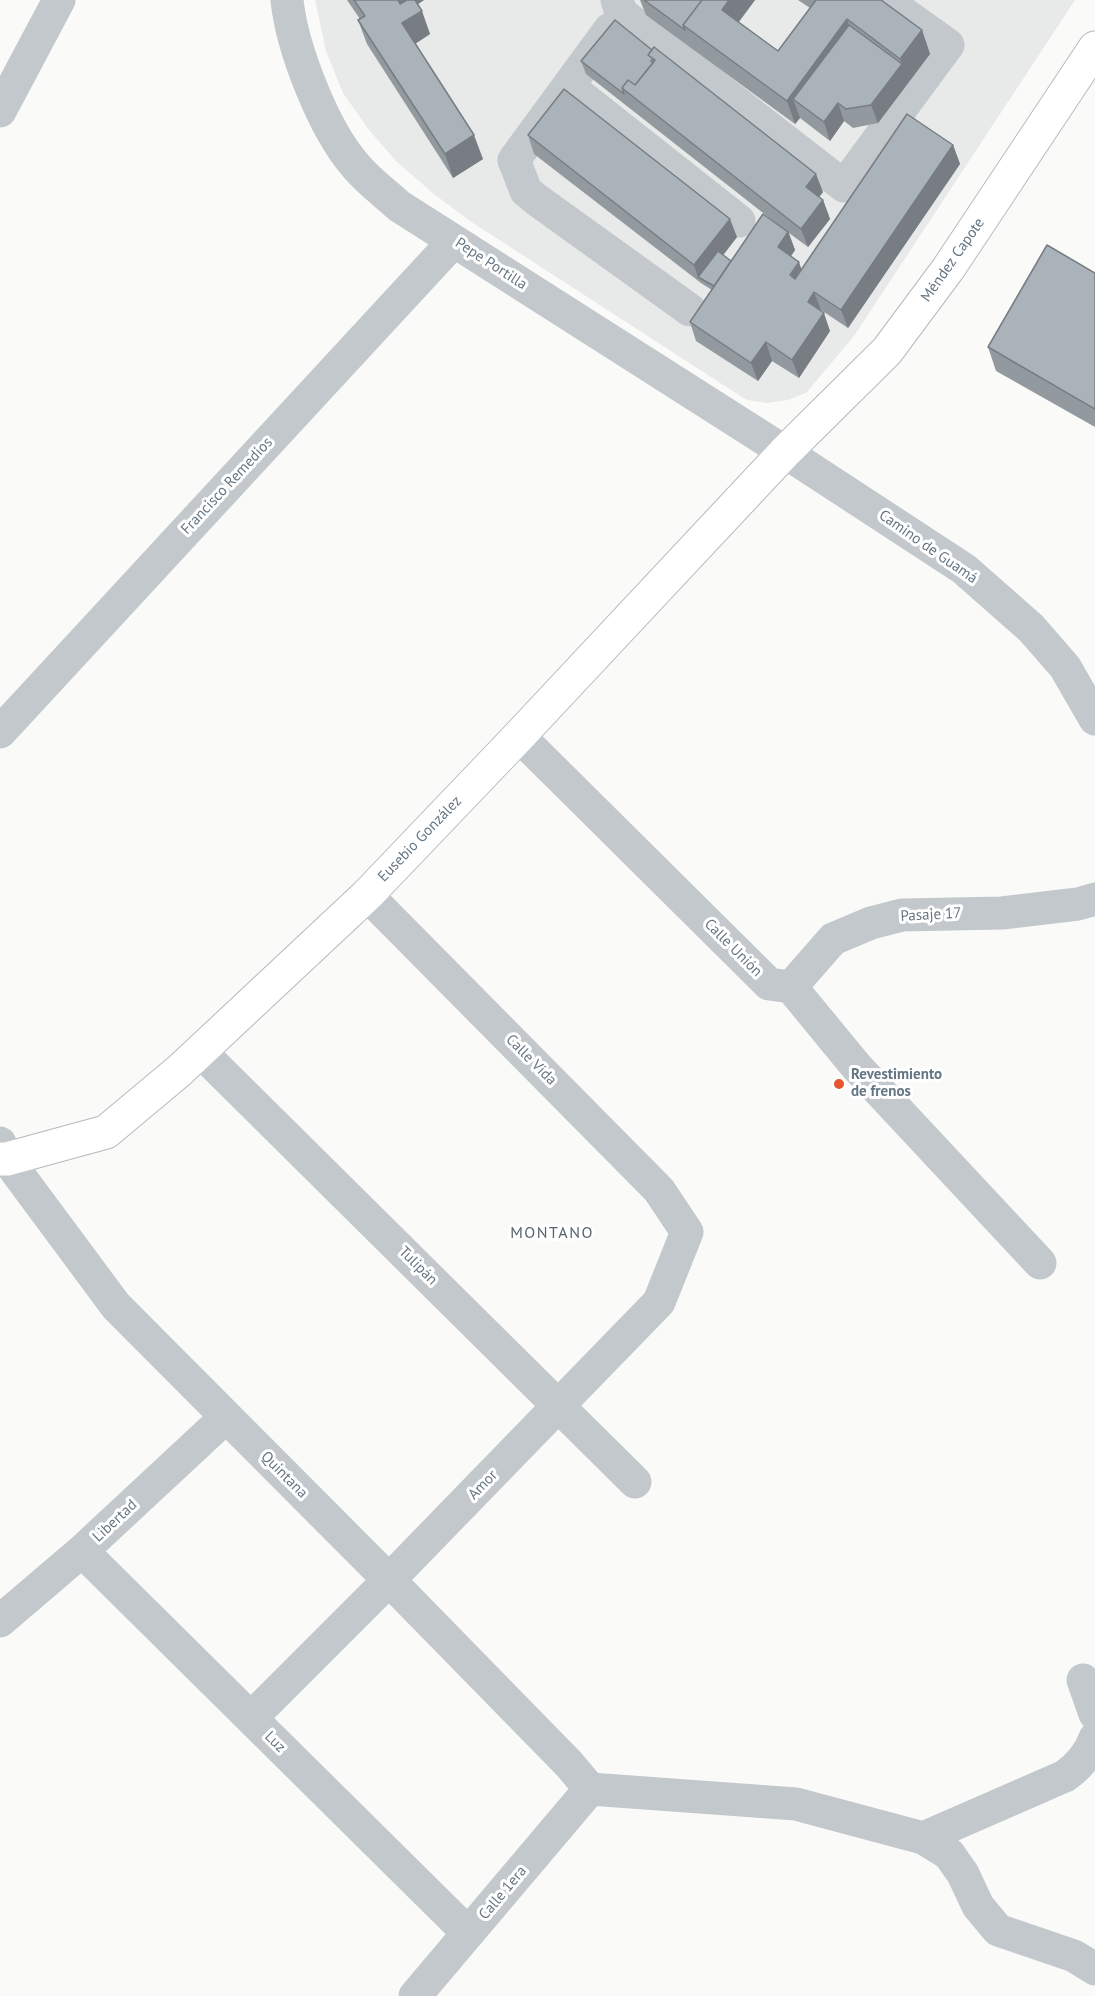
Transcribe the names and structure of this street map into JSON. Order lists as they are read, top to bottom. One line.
{"streets":{"main road":["Méndez Capote","Eusebio González"],"street":["Pepe Portilla","Francisco Remedios","Camino de Guamá","Pasaje 17","Calle Unión","Calle Vida","Tulipán","Quintana","Amor","Libertad","Luz","Calle 1era"]},"crossings":[["Méndez Capote","Pepe Portilla"],["Méndez Capote","Camino de Guamá"],["Méndez Capote","Eusebio González"],["Pepe Portilla","Francisco Remedios"],["Pepe Portilla","Camino de Guamá"],["Pepe Portilla","Eusebio González"],["Camino de Guamá","Eusebio González"],["Eusebio González","Calle Unión"],["Eusebio González","Calle Vida"],["Eusebio González","Tulipán"],["Eusebio González","Quintana"],["Pasaje 17","Calle Unión"],["Calle Vida","Amor"],["Tulipán","Amor"],["Quintana","Amor"],["Quintana","Libertad"],["Quintana","Calle 1era"],["Amor","Luz"],["Libertad","Luz"],["Luz","Calle 1era"]],"districts":["MONTANO"],"places":["Revestimiento de frenos"]}
